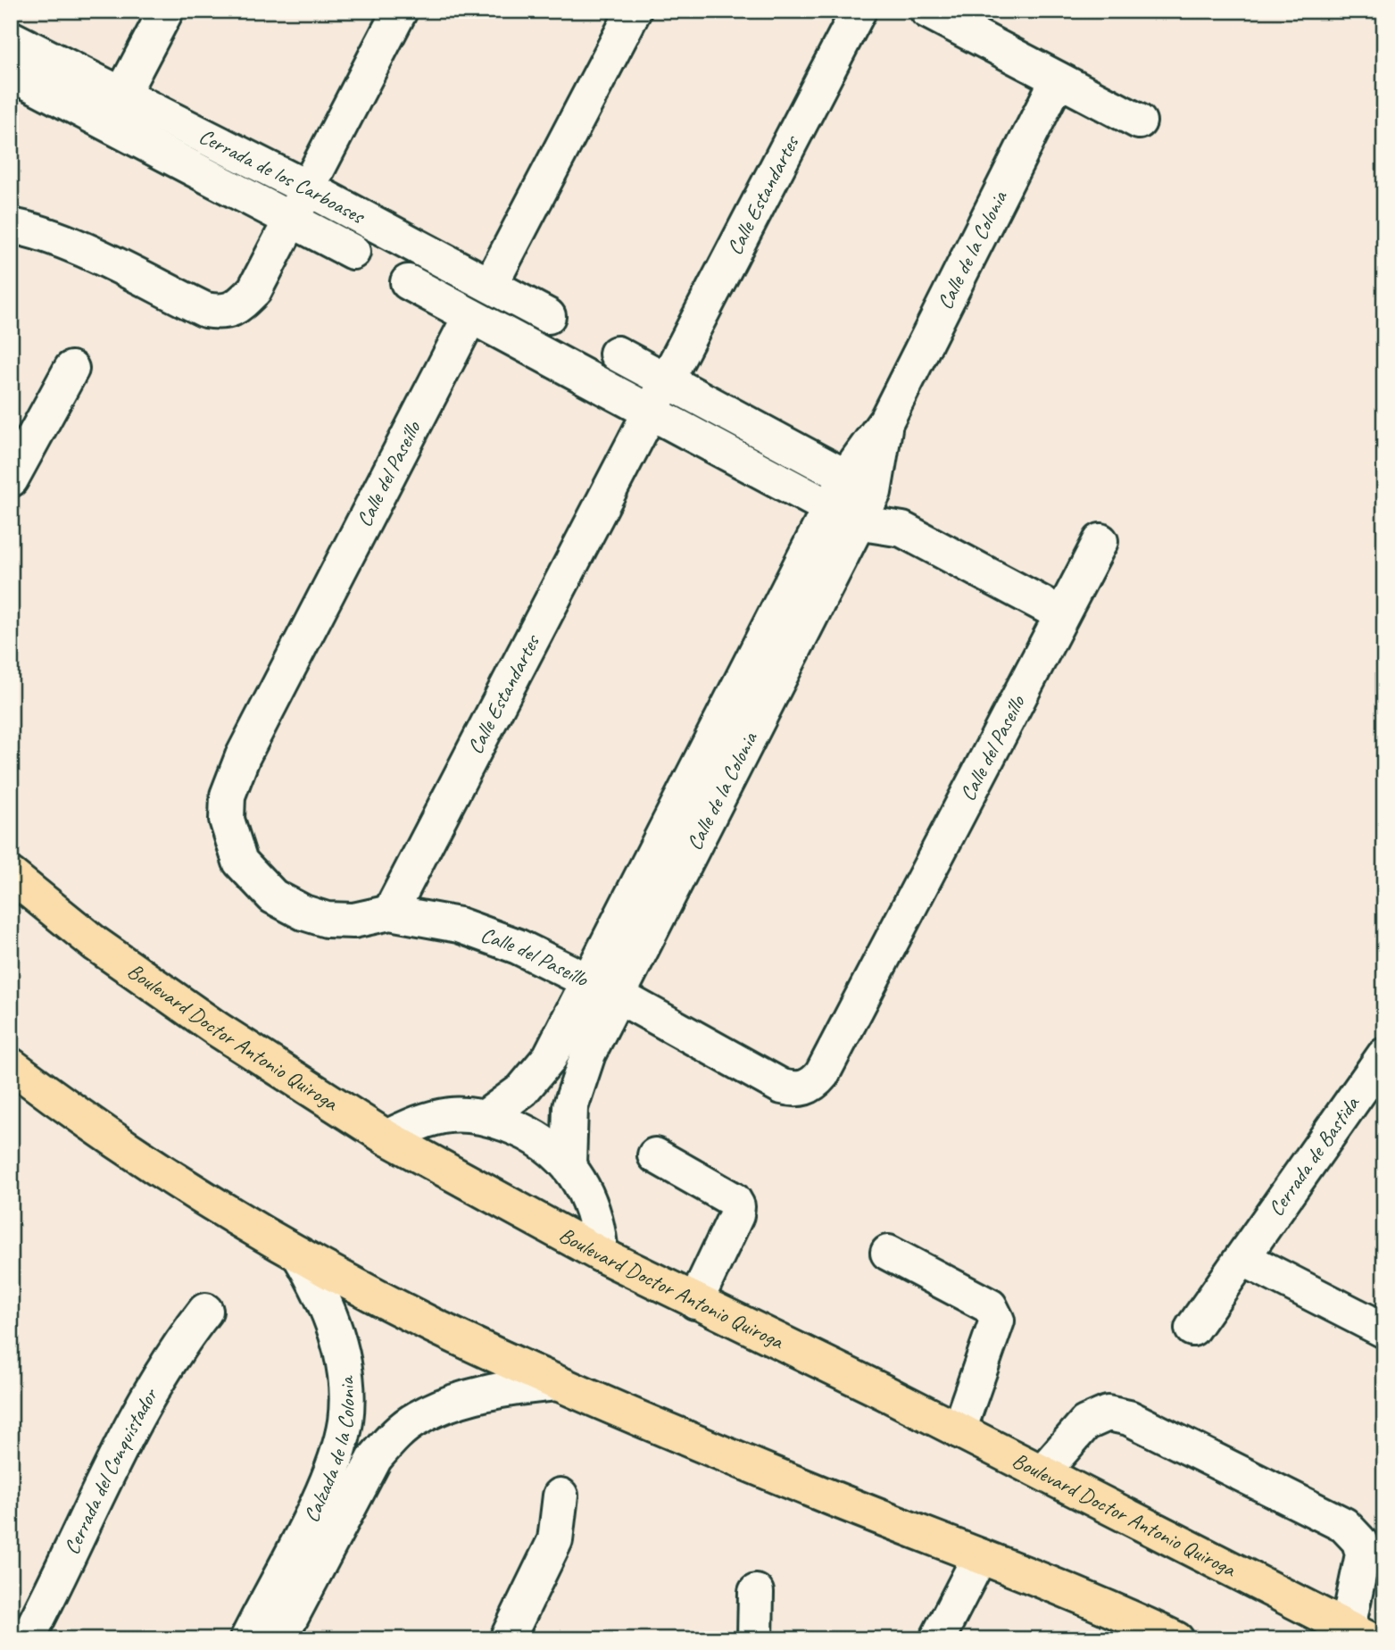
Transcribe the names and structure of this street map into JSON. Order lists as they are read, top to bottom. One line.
{"streets":{"main road":["Boulevard Doctor Antonio Quiroga"],"street":["Cerrada de los Carboases","Calle Estandartes","Calle de la Colonia","Calle del Paseíllo","Cerrada de Bastida","Calzada de la Colonia","Cerrada del Conquistador"]},"crossings":[["Calle Estandartes","Calle del Paseíllo"],["Calle de la Colonia","Calle del Paseíllo"]]}
